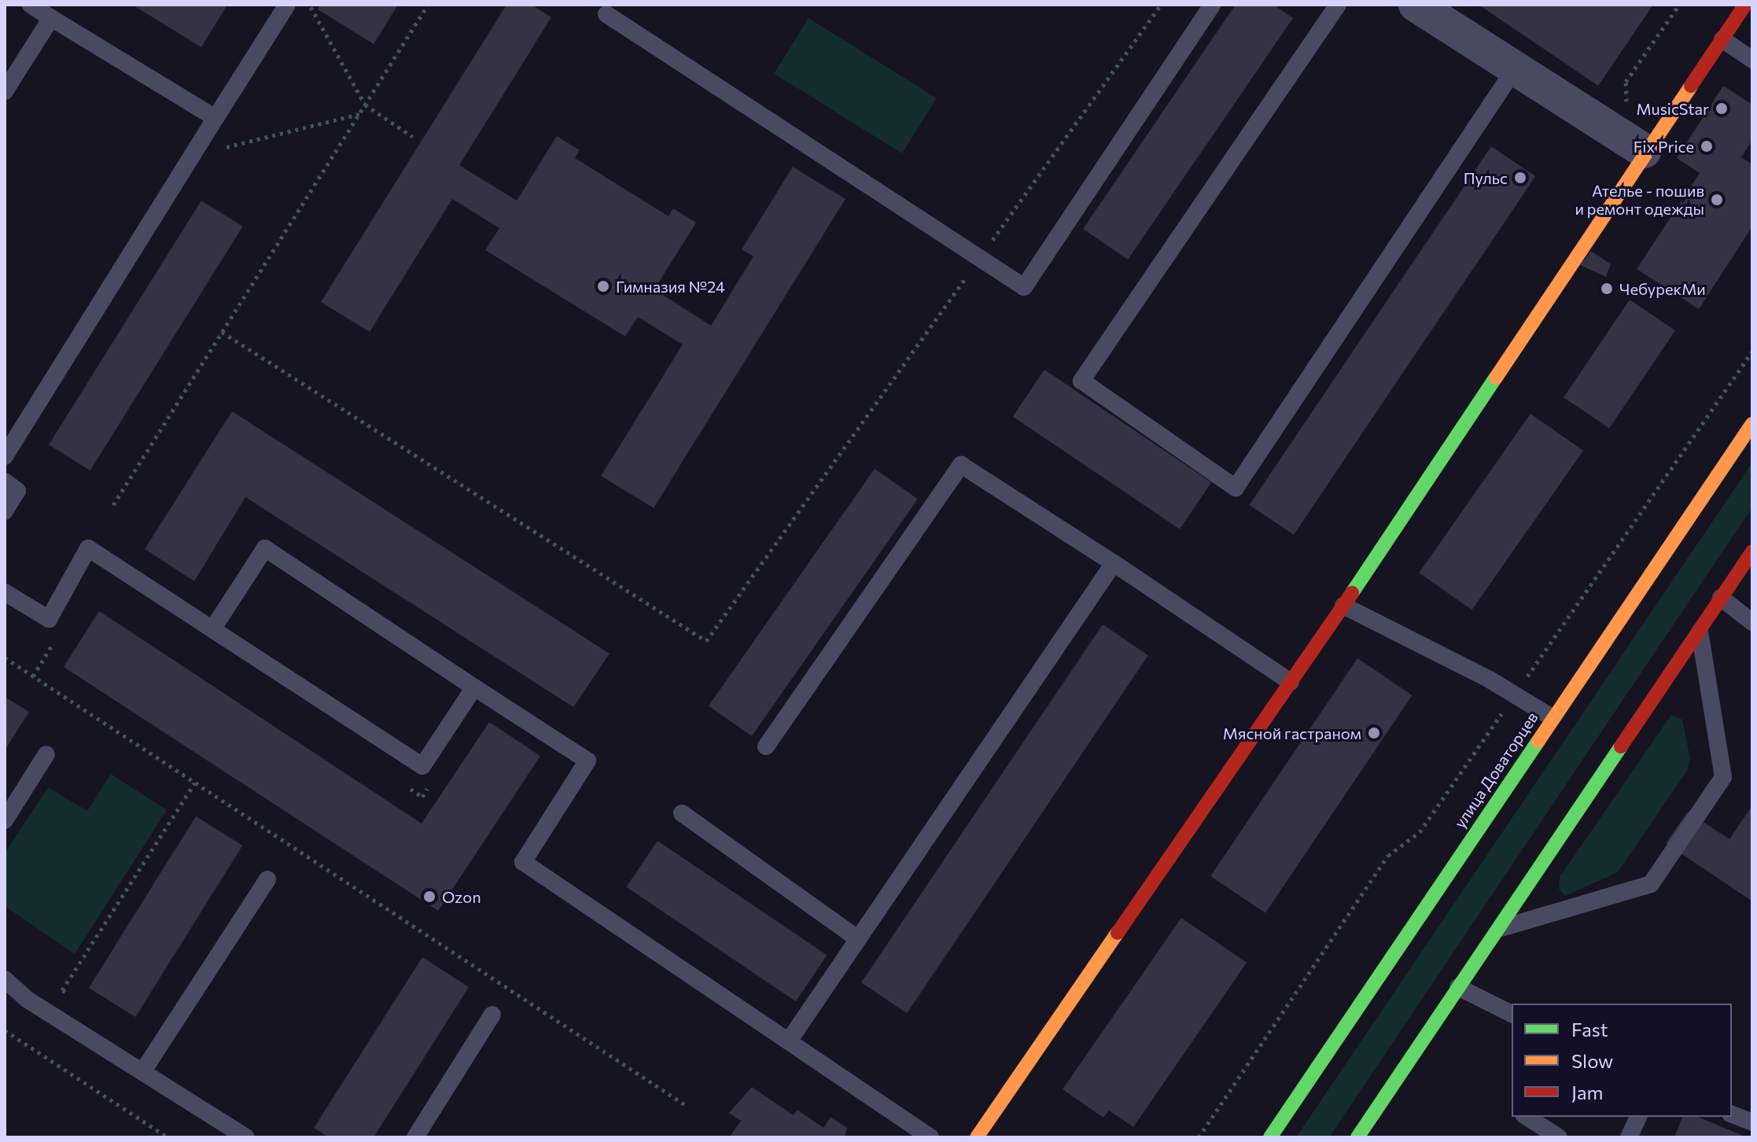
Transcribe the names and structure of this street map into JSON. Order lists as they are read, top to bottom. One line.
{"streets":{"main road":["улица Доваторцев"]},"places":["MusicStar","Fix Price","Пульс","Ателье - пошив и ремонт одежды","Гимназия №24","ЧебурекМи","Мясной гастраном","Ozon"],"legend":["Fast","Slow","Jam"]}
